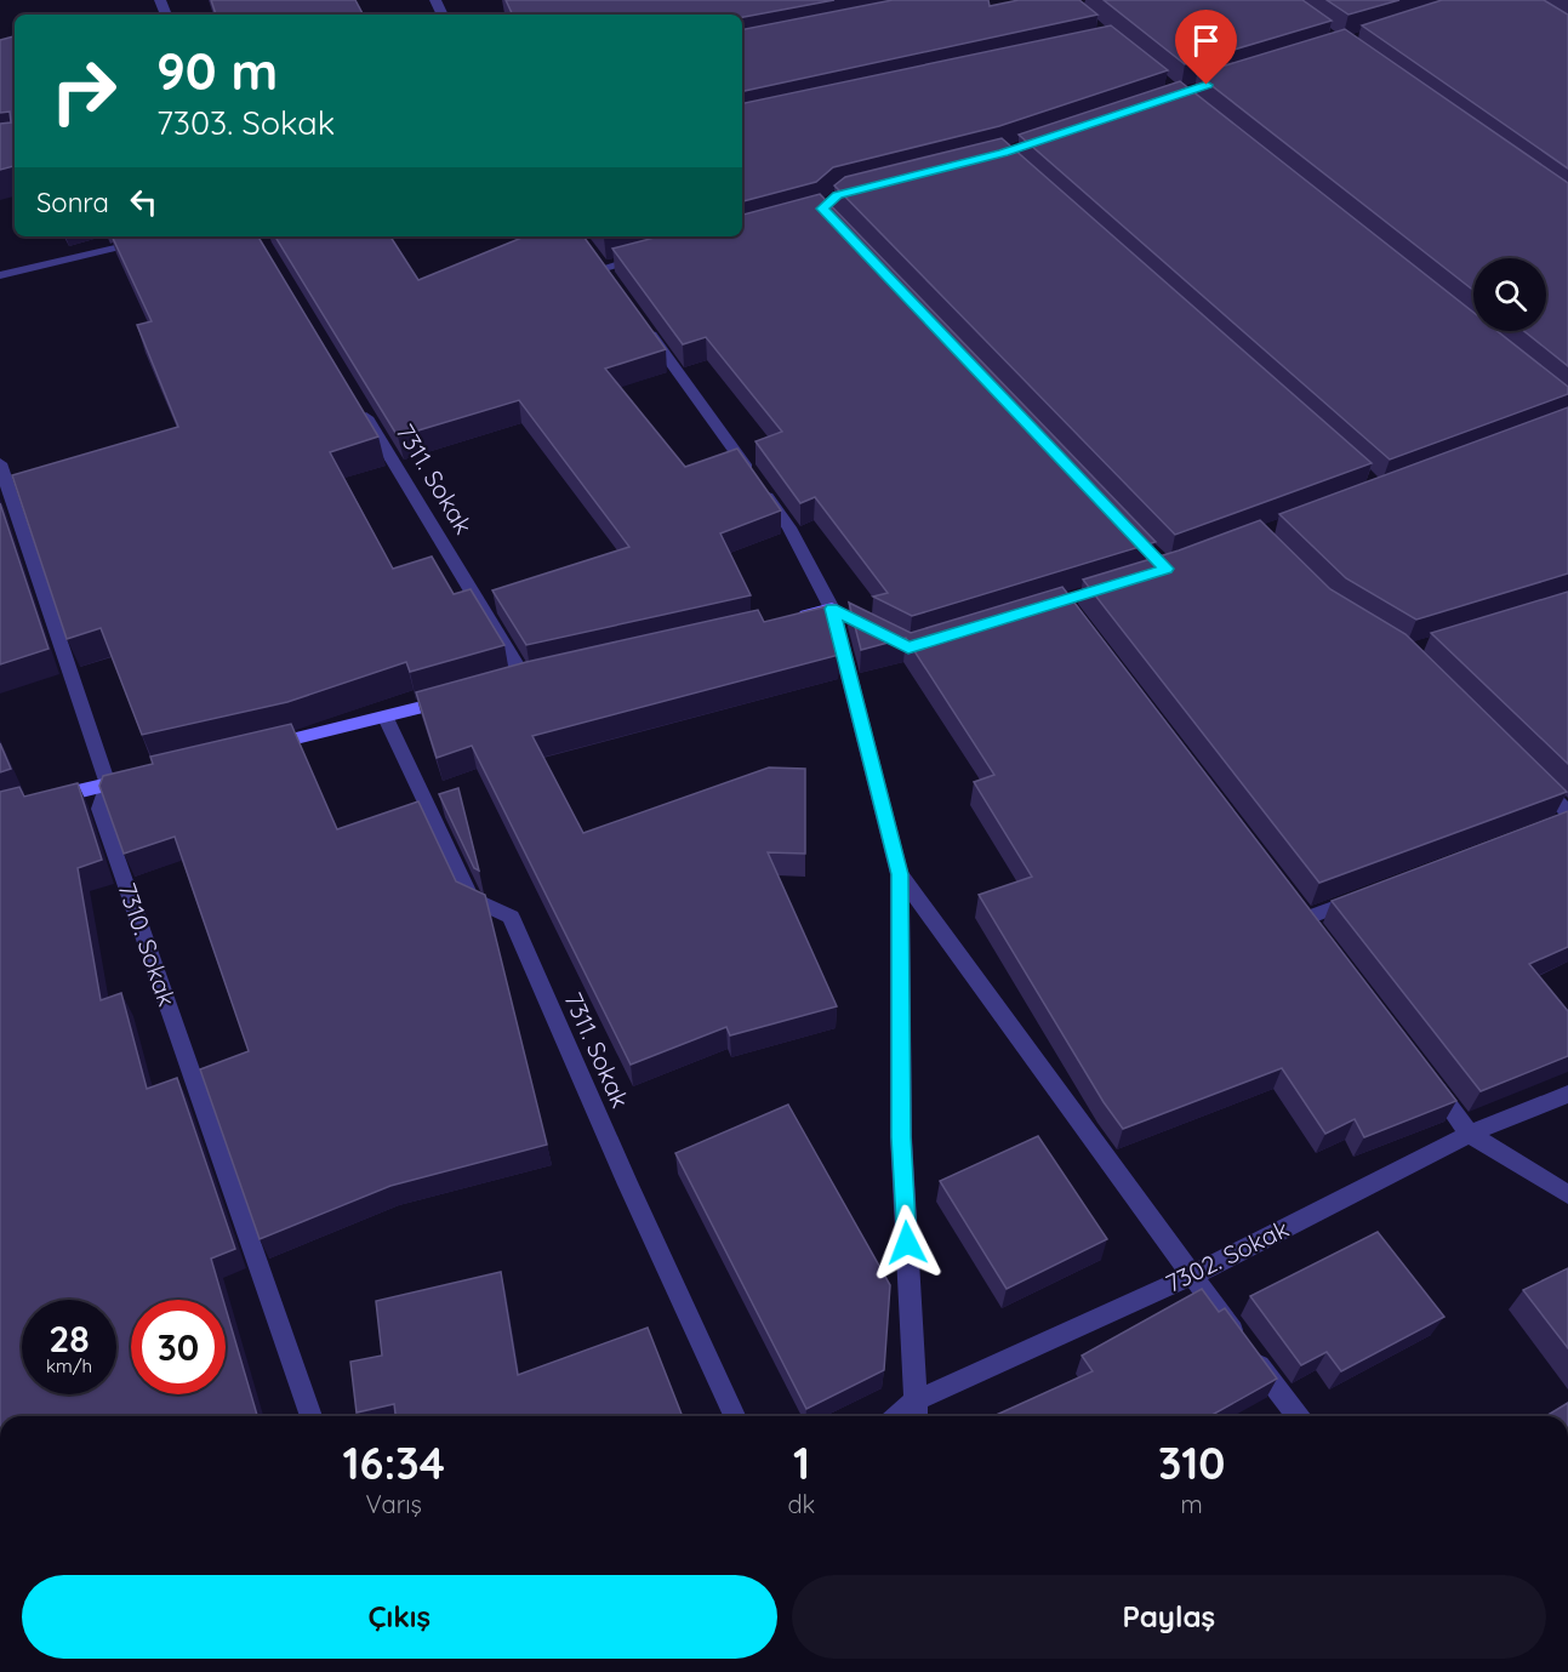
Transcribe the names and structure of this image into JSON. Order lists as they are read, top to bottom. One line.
{"streets":{"street":["7311. Sokak","7310. Sokak","7302. Sokak"]},"page":{"turn":["90 m","7303. Sokak"],"then":"Sonra","speed":"28 km/h","limit":"30","eta":["16:34","Varış","1","dk","310","m"],"buttons":["Çıkış","Paylaş"]}}
